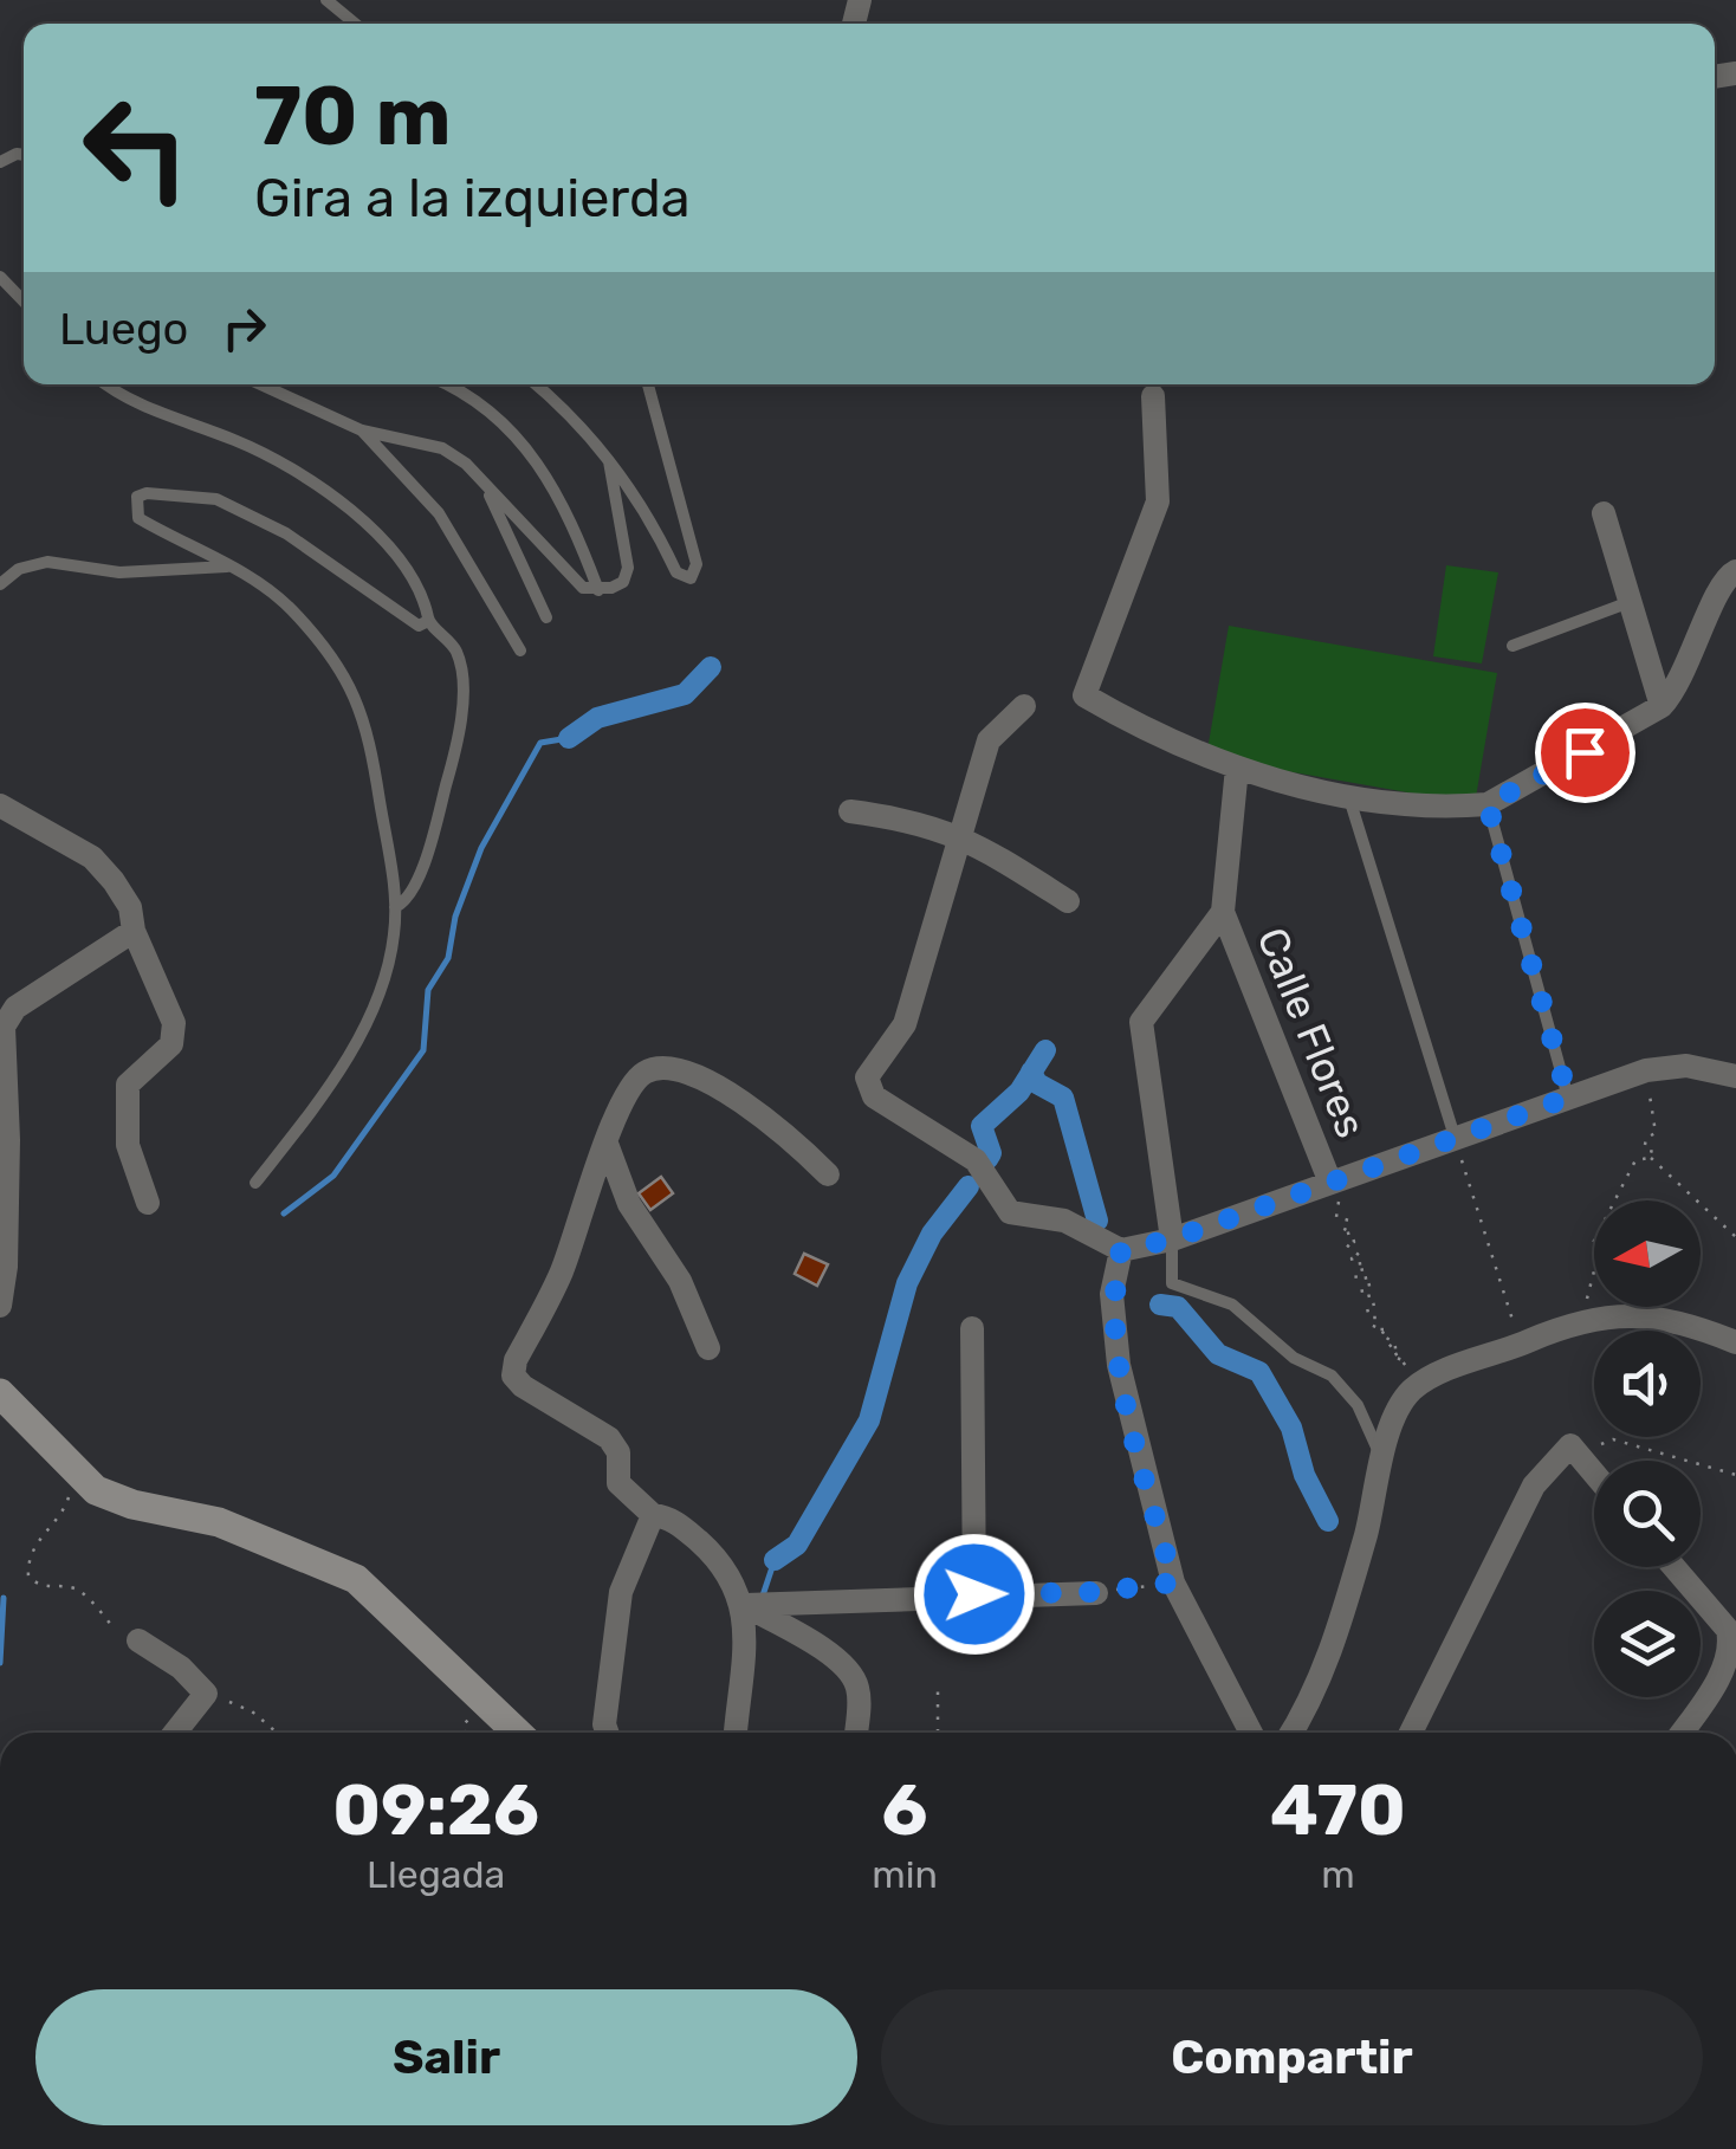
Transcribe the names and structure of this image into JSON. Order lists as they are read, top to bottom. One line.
{"streets":{"street":["Calle Flores"]},"north":"left","page":{"turn":["70 m","Gira a la izquierda"],"then":"Luego","eta":["09:26","Llegada","6","min","470","m"],"buttons":["Salir","Compartir"]}}
